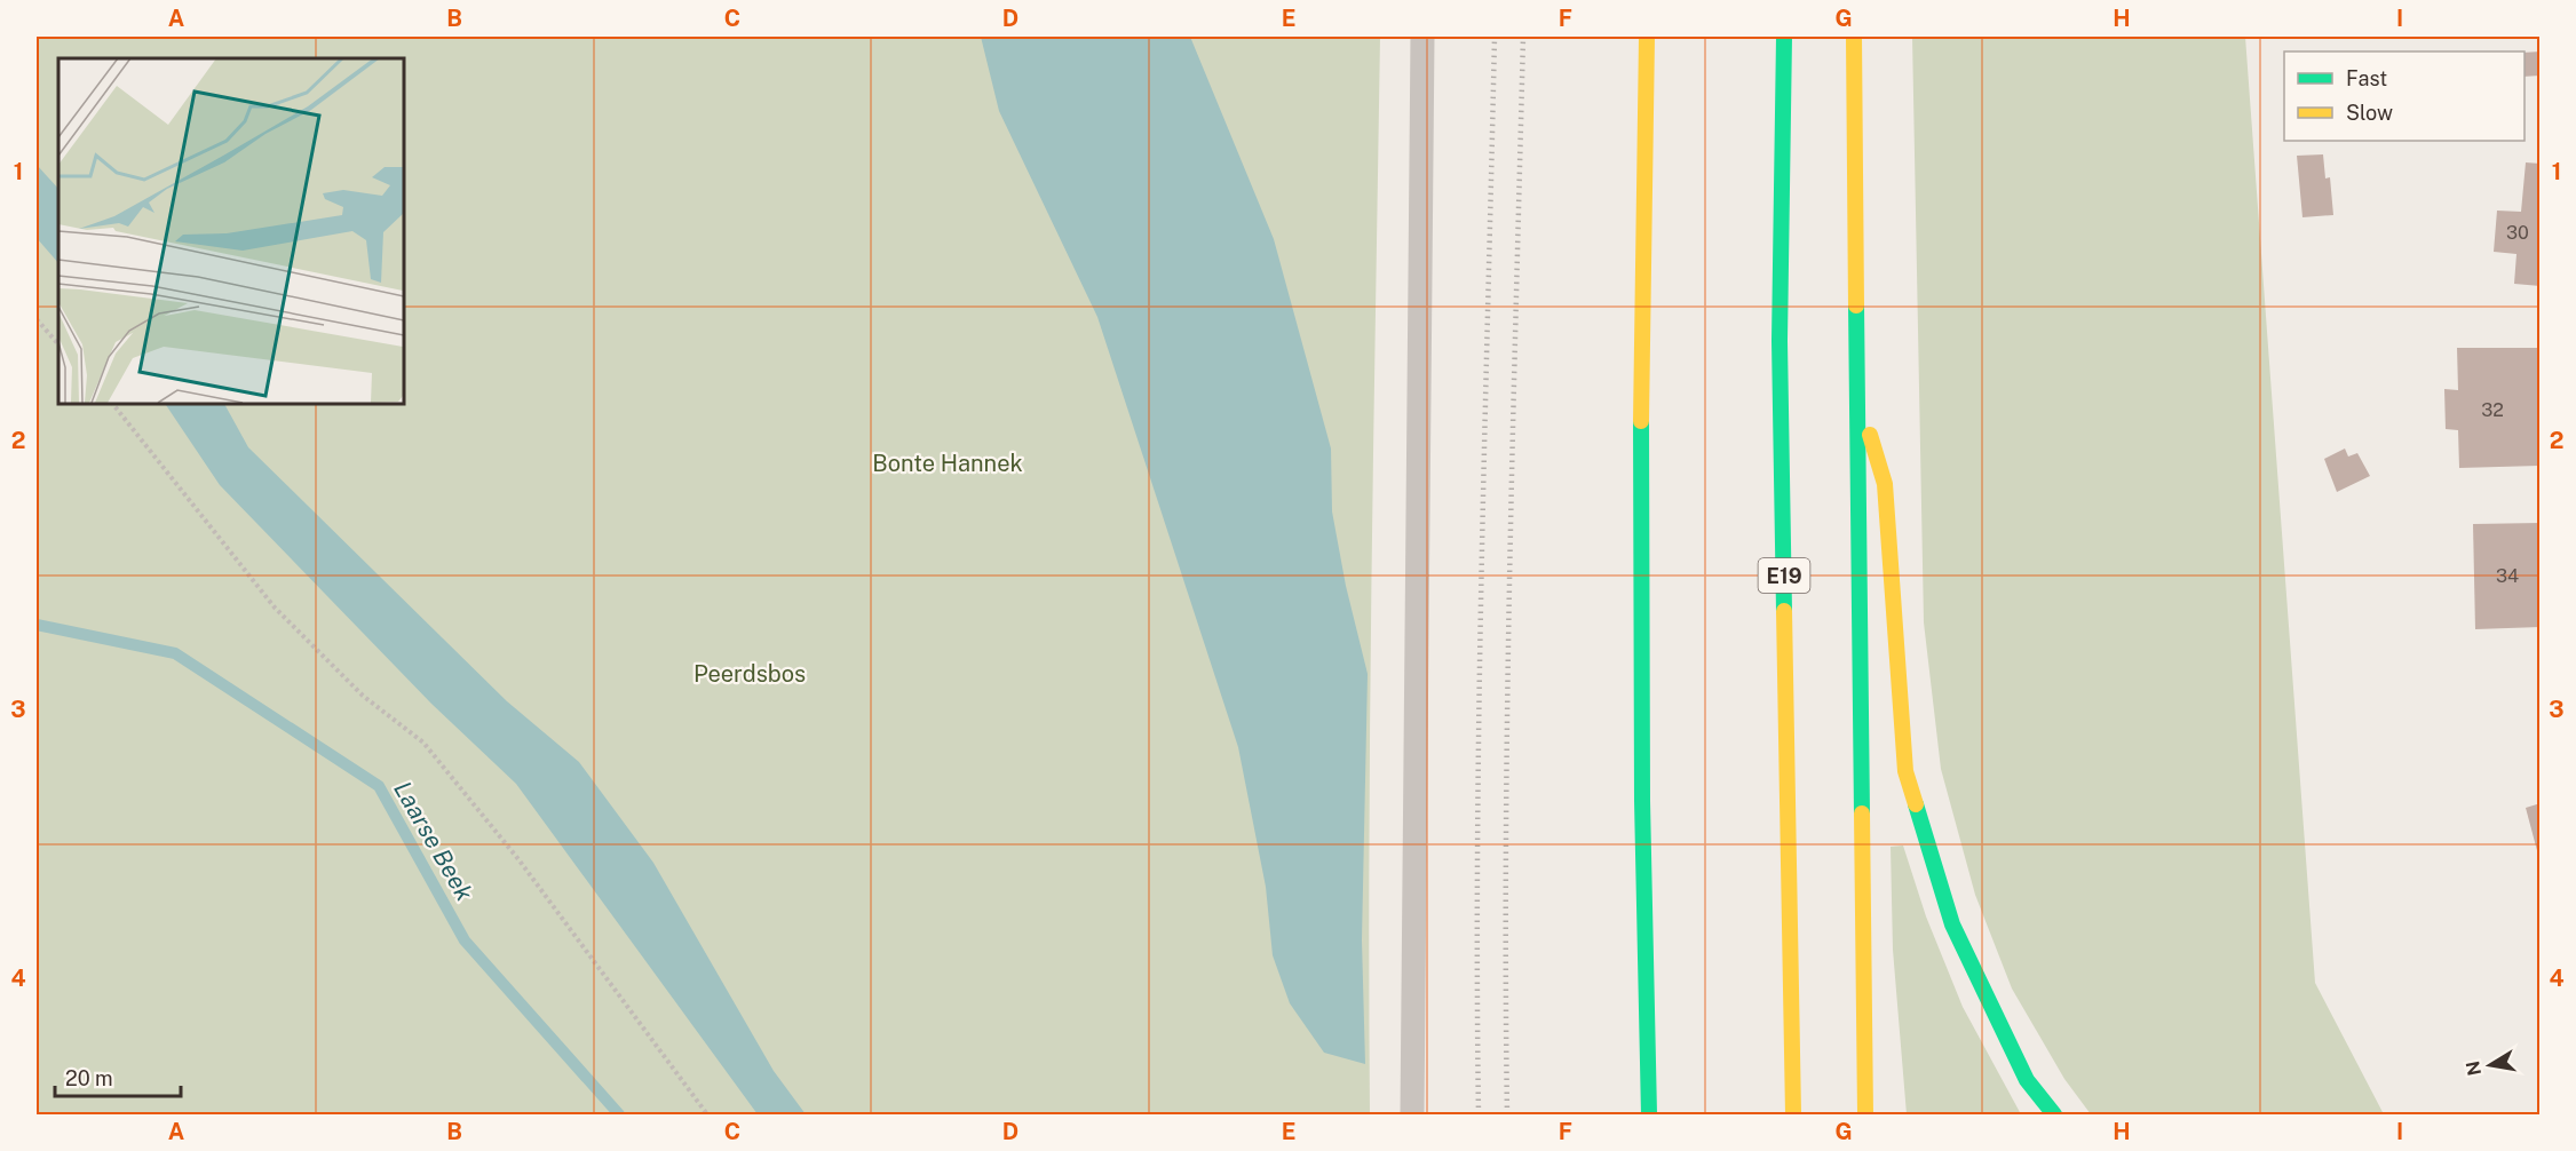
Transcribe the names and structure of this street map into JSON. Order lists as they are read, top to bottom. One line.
{"streets":{"highway":["E19"]},"water":["Laarse Beek"],"parks":["Bonte Hannek","Peerdsbos"],"house_numbers":["30","32","34"],"legend":["Fast","Slow"],"scale_bar":"20 m","north":"left","grid":{"columns":["A","B","C","D","E","F","G","H","I"],"rows":["1","2","3","4"]}}
